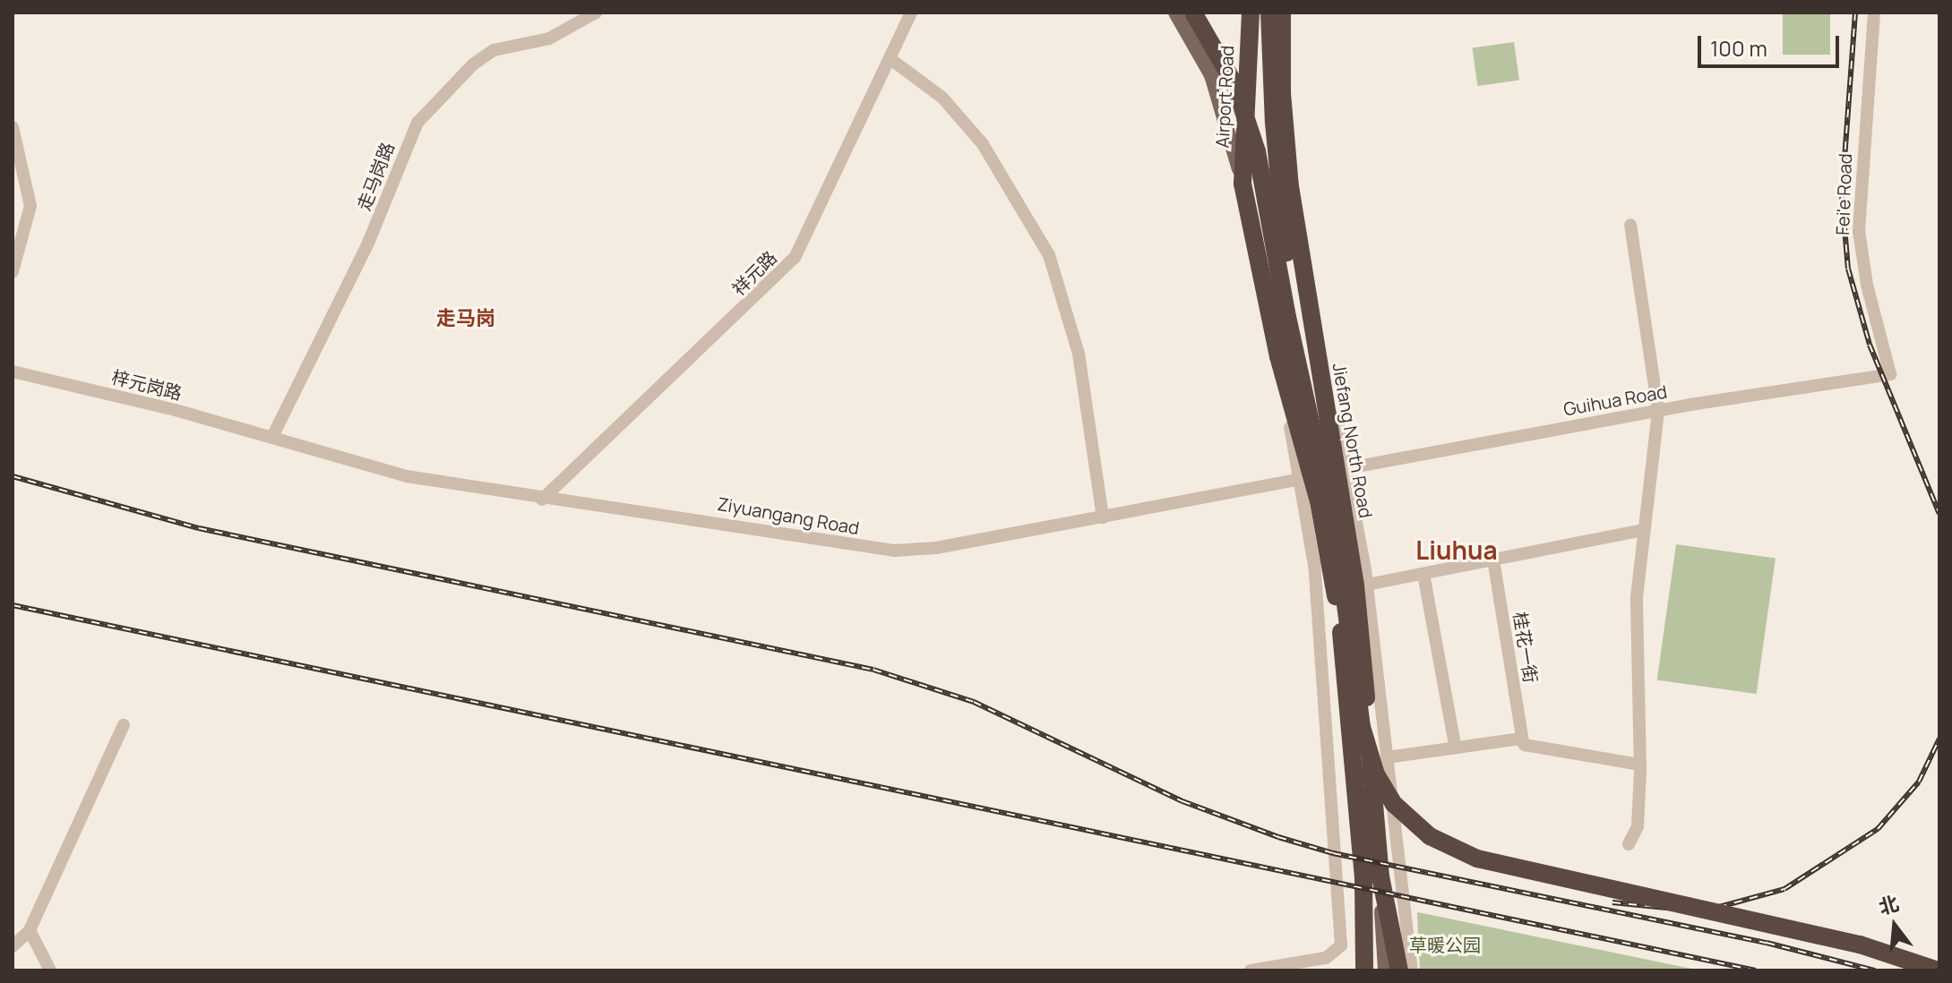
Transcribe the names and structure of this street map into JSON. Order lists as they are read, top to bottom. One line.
{"streets":{"highway":["Airport Road","Jiefang North Road"],"street":["走马岗路","Fei'e Road","祥元路","梓元岗路","Guihua Road","Ziyuangang Road","桂花一街"]},"crossings":[["Airport Road","Jiefang North Road"],["走马岗路","梓元岗路"],["走马岗路","Ziyuangang Road"],["Fei'e Road","Guihua Road"],["祥元路","Ziyuangang Road"],["梓元岗路","Ziyuangang Road"]],"districts":["走马岗","Liuhua"],"parks":["草暖公园"],"scale_bar":"100 m","north":"top"}
